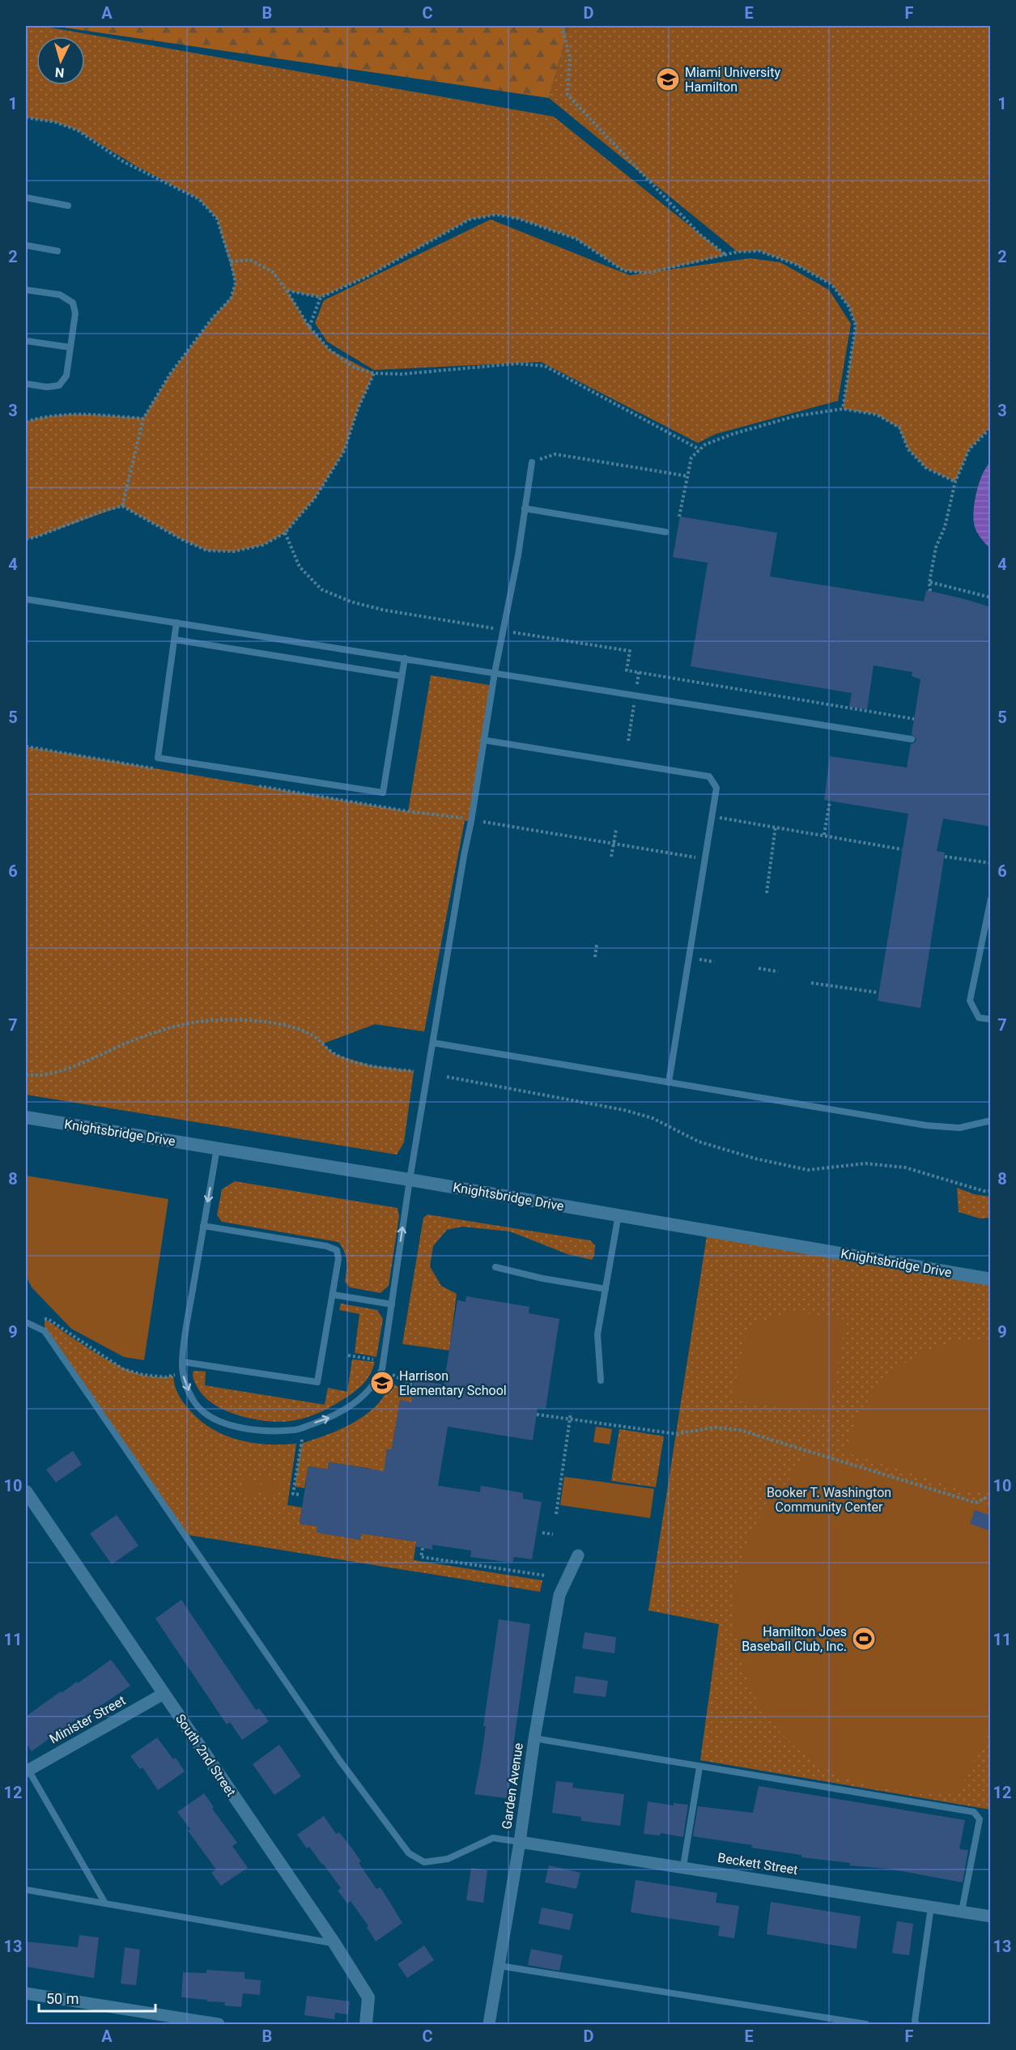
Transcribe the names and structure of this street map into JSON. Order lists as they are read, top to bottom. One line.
{"streets":{"street":["Knightsbridge Drive","Minister Street","South 2nd Street","Garden Avenue","Beckett Street"]},"crossings":[["Minister Street","South 2nd Street"],["Garden Avenue","Beckett Street"]],"parks":["Booker T. Washington Community Center"],"places":{"school or university":["Miami University Hamilton","Harrison Elementary School"],"sports":["Hamilton Joes Baseball Club, Inc."]},"scale_bar":"50 m","north":"bottom","grid":{"columns":["A","B","C","D","E","F"],"rows":["1","2","3","4","5","6","7","8","9","10","11","12","13"]}}
